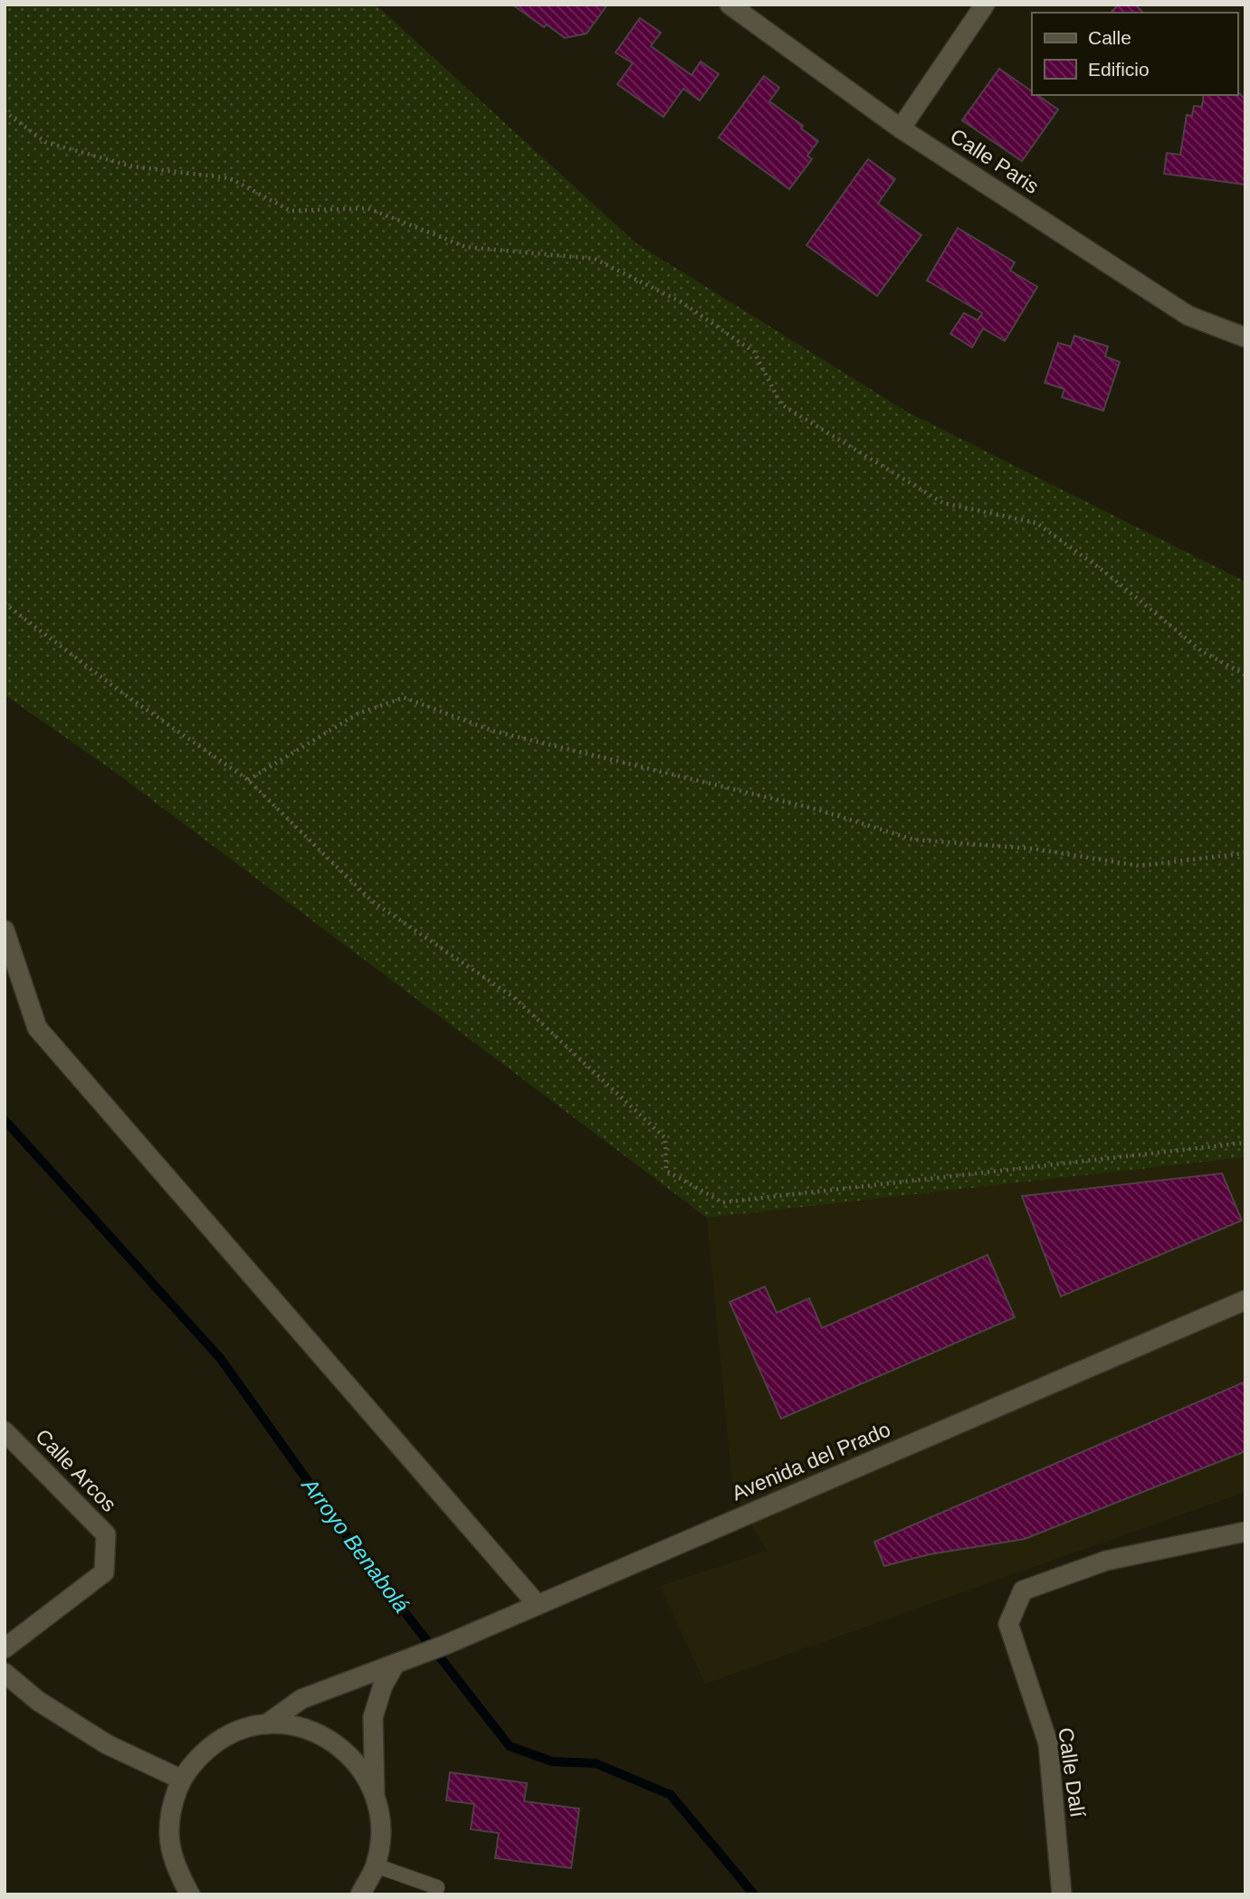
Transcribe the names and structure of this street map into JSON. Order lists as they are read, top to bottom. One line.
{"streets":{"street":["Calle Paris","Avenida del Prado","Calle Arcos","Calle Dalí"]},"water":["Arroyo Benabolá"],"legend":["Calle","Edificio"]}
